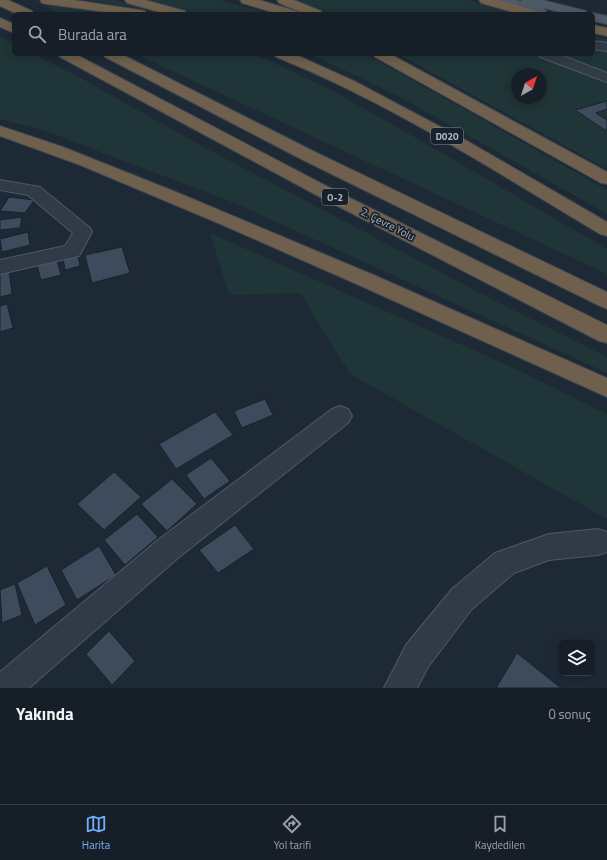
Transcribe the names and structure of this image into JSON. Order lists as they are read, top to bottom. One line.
{"streets":{"highway":["D020","O-2","2. Çevre Yolu"]},"north":"top right","page":{"search":"Burada ara","heading":["Yakında","0 sonuç"],"nav":["Harita","Yol tarifi","Kaydedilen"]}}
